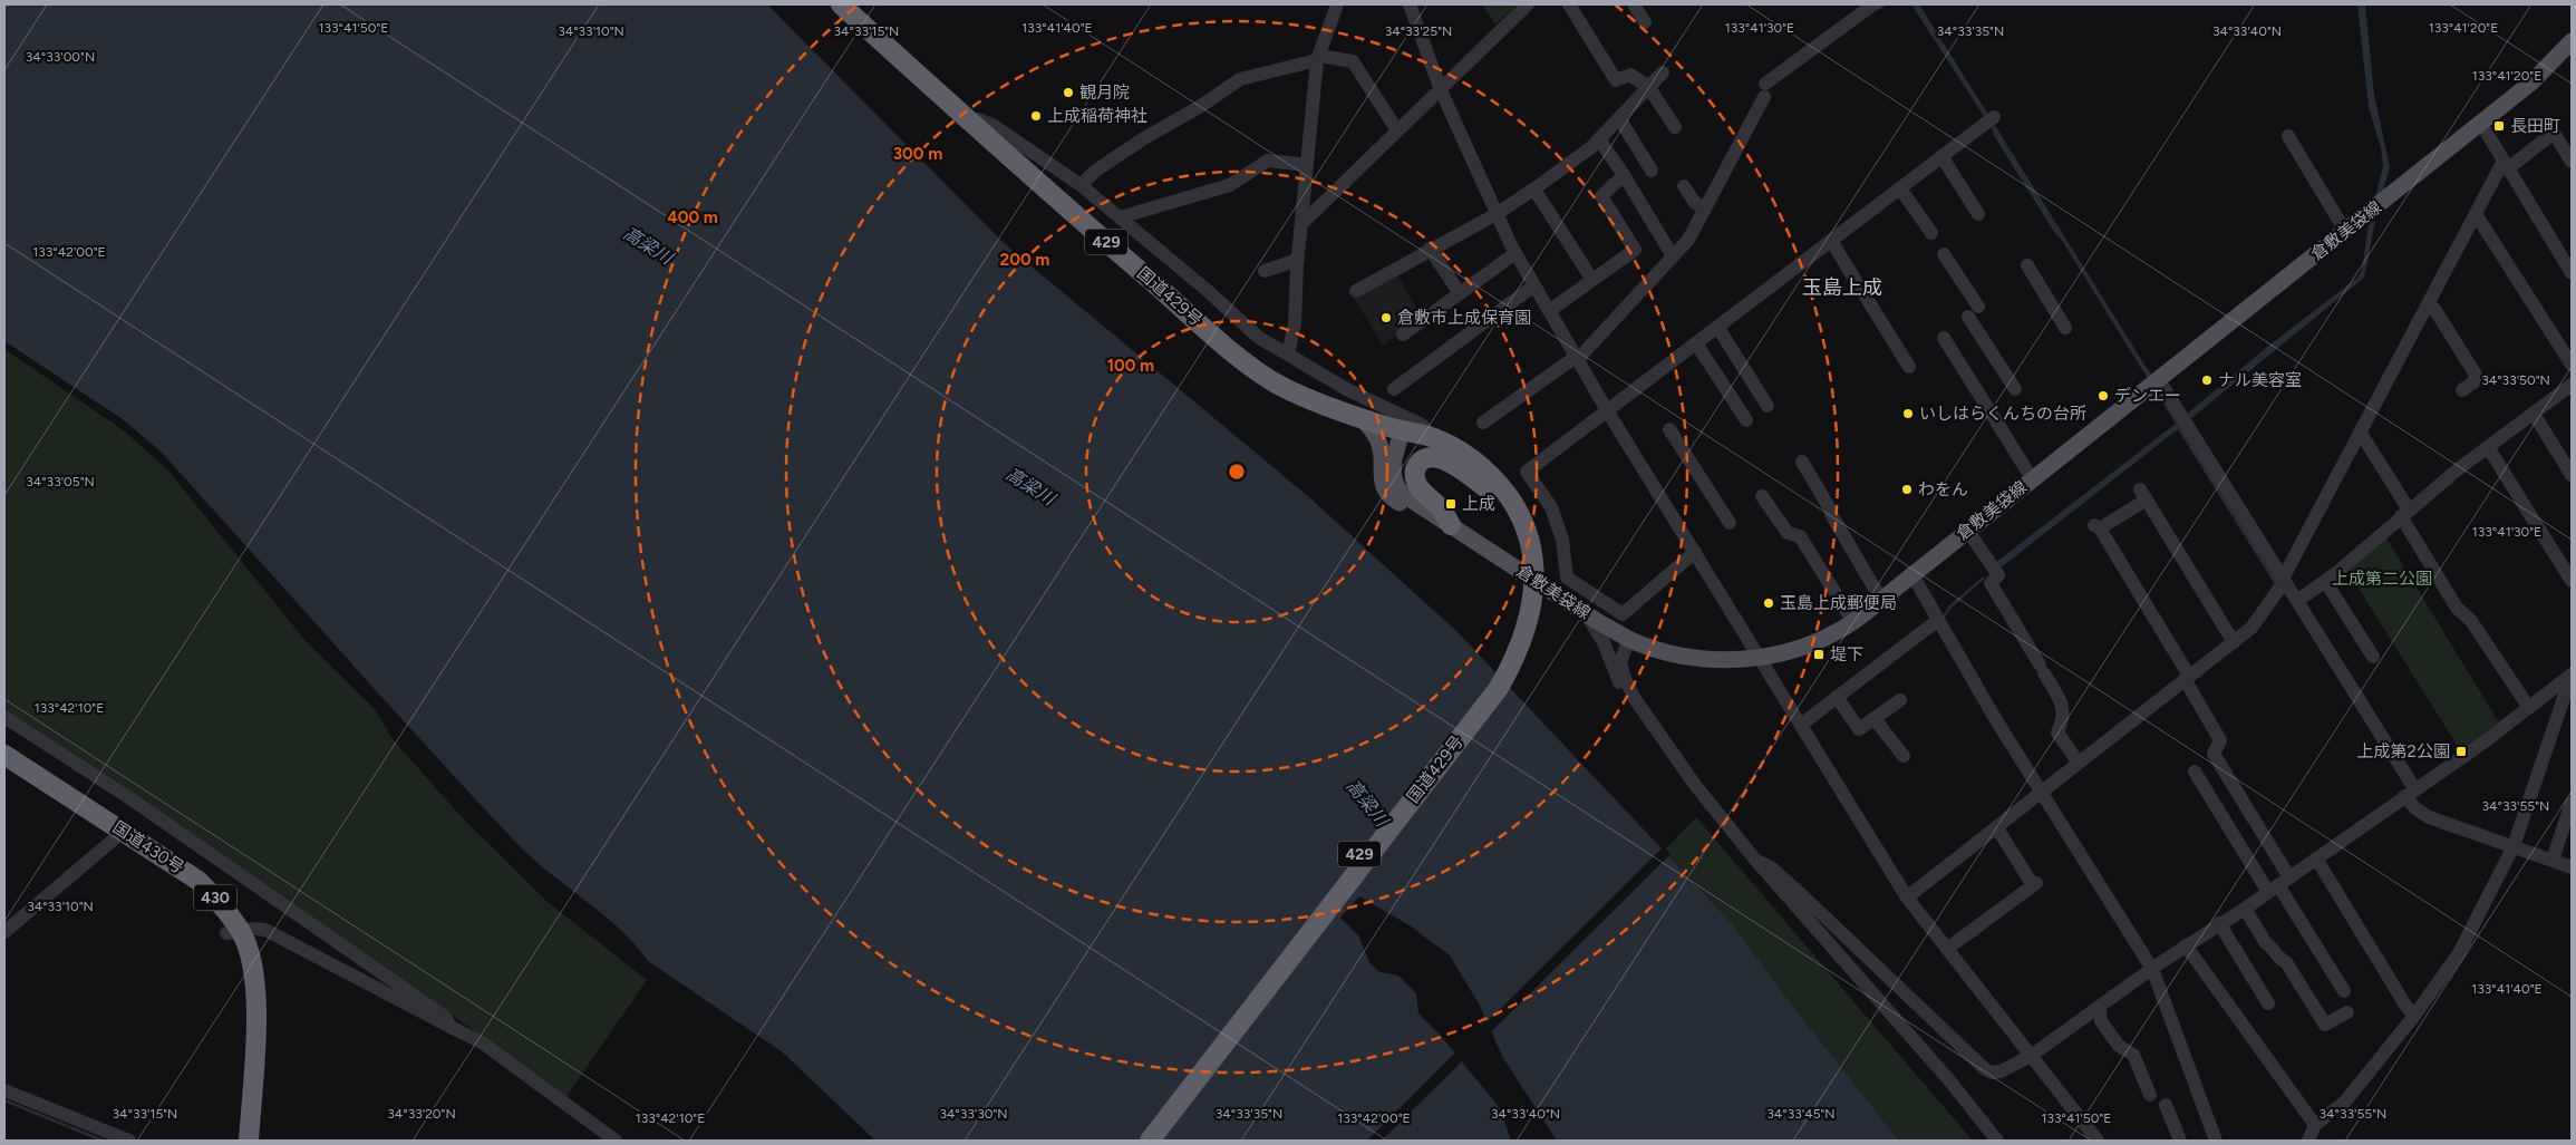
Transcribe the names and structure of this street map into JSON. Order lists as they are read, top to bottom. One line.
{"streets":{"highway":["429","国道429号","国道430号","430"],"main road":["倉敷美袋線"]},"crossings":[["倉敷美袋線","国道429号"]],"districts":["玉島上成"],"water":["高梁川"],"parks":["上成第二公園"],"places":{"other":["観月院","上成稲荷神社","倉敷市上成保育園","ナル美容室","デンエー","いしはらくんちの台所","わをん","玉島上成郵便局"],"transit":["長田町","上成","堤下","上成第2公園"]},"coordinates":["133°41'50\"E","133°41'40\"E","133°41'30\"E","133°41'20\"E","34°33'10\"N","34°33'35\"N","34°33'40\"N","34°33'15\"N","34°33'25\"N","34°33'00\"N","133°42'00\"E","34°33'50\"N","34°33'05\"N","133°42'10\"E","34°33'55\"N","34°33'20\"N","34°33'30\"N","34°33'45\"N"],"rings":["300 m","400 m","200 m","100 m"]}
